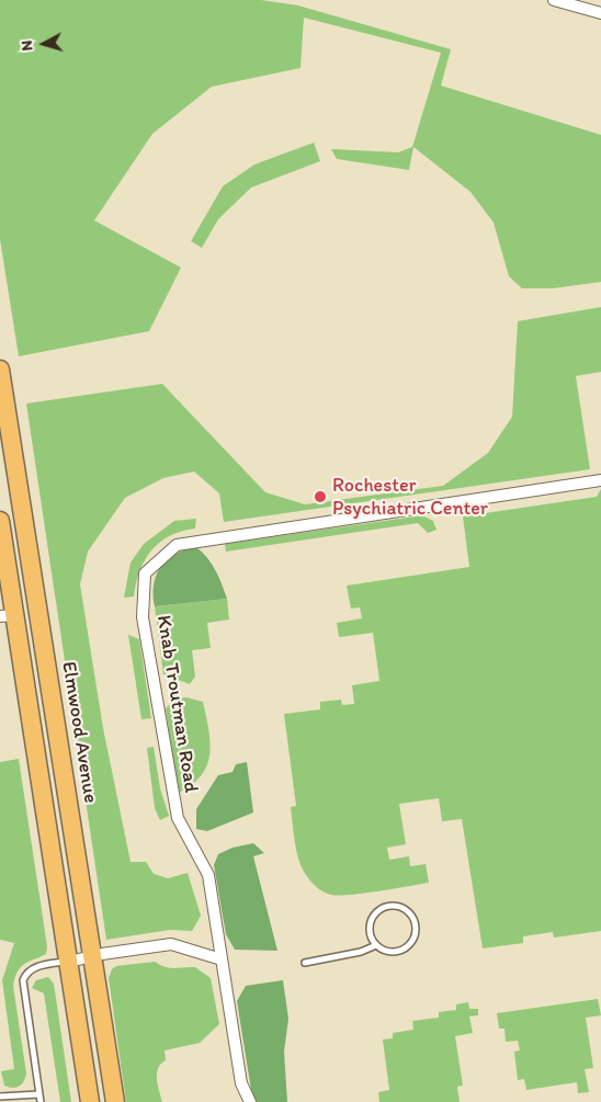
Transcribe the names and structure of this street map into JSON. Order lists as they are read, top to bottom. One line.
{"streets":{"main road":["Elmwood Avenue"],"street":["Knab Troutman Road"]},"places":["Rochester Psychiatric Center"],"north":"left"}
